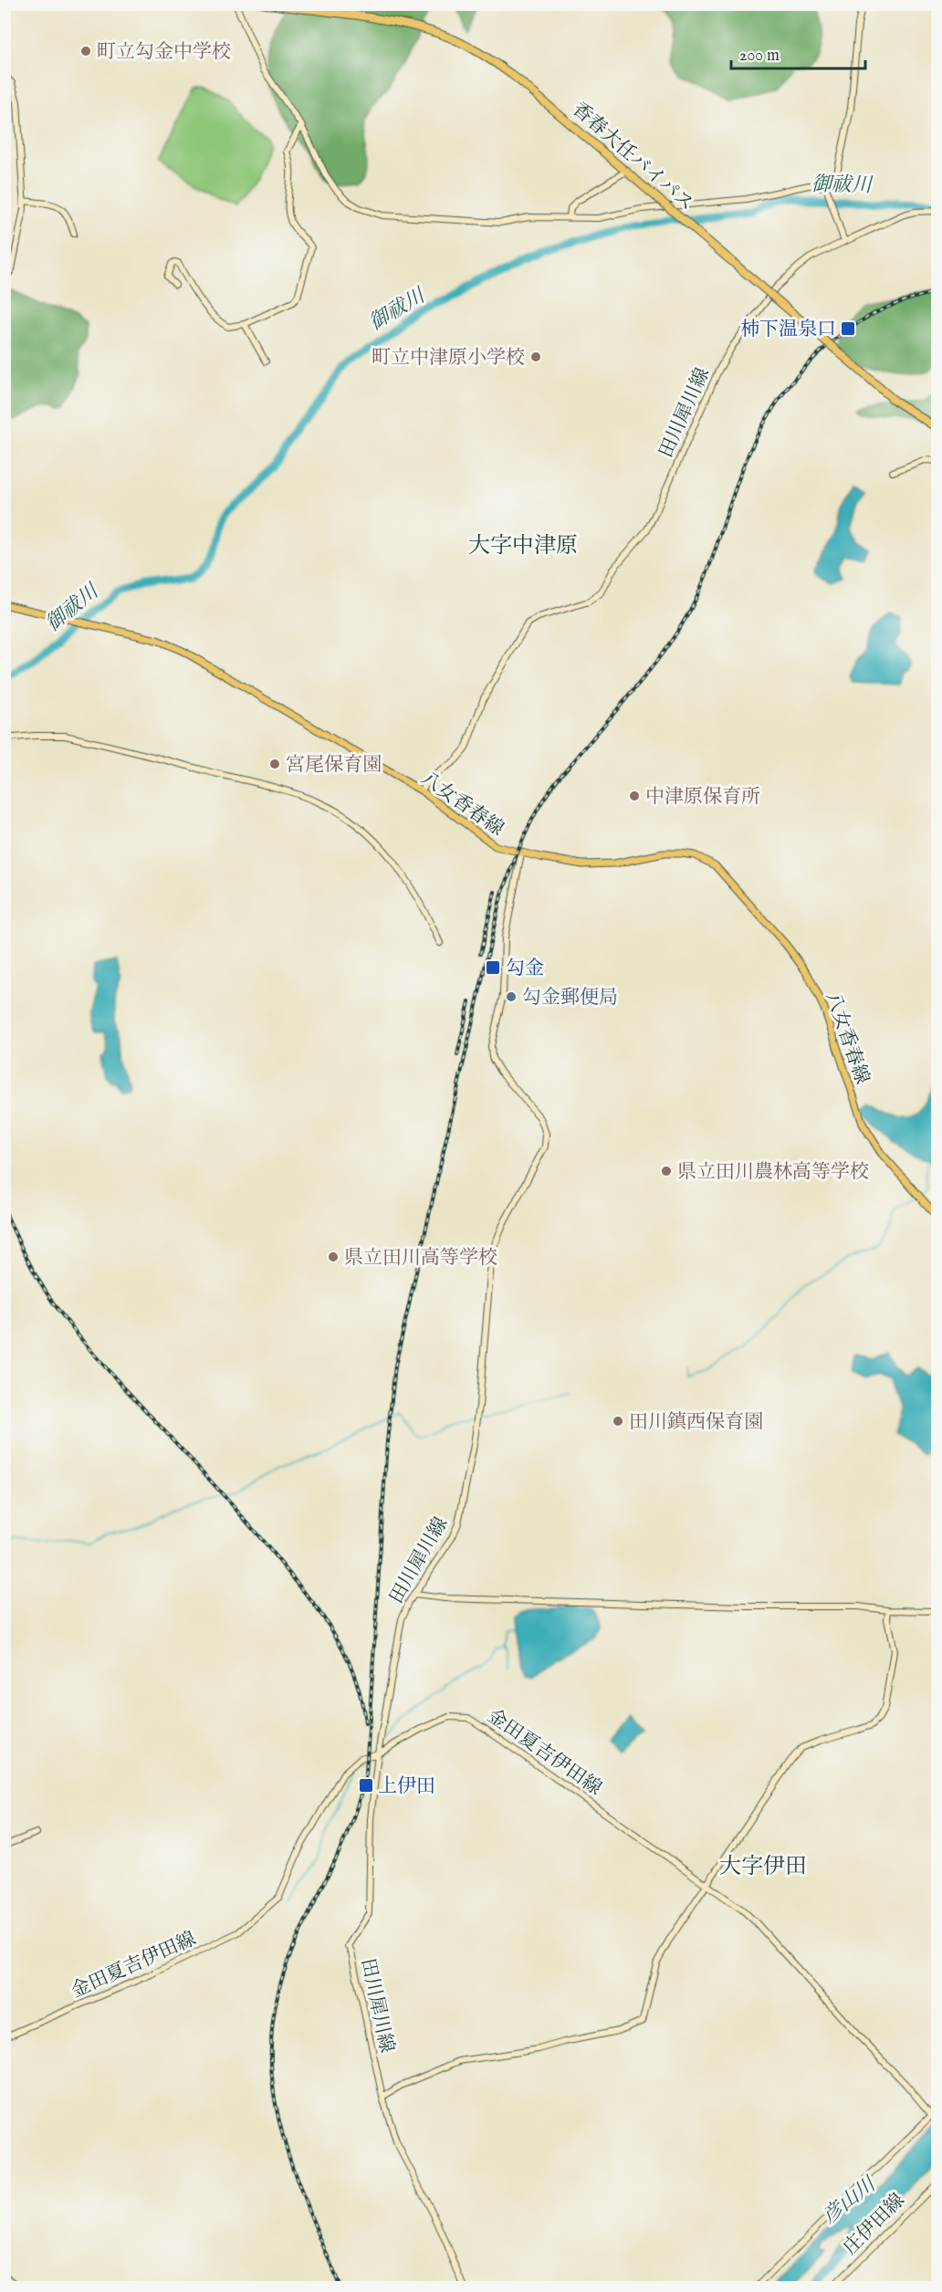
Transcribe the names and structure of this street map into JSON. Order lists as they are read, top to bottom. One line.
{"streets":{"highway":["香春大任バイパス"],"main road":["田川犀川線","八女香春線","金田夏吉伊田線","庄伊田線"]},"crossings":[["田川犀川線","八女香春線"],["田川犀川線","金田夏吉伊田線"]],"districts":["大字中津原","大字伊田"],"water":["御祓川","彦山川"],"places":{"other":["町立勾金中学校","町立中津原小学校","宮尾保育園","中津原保育所","勾金郵便局","県立田川農林高等学校","県立田川高等学校","田川鎮西保育園"],"transit":["柿下温泉口","勾金","上伊田"]},"scale_bar":"200 m"}
